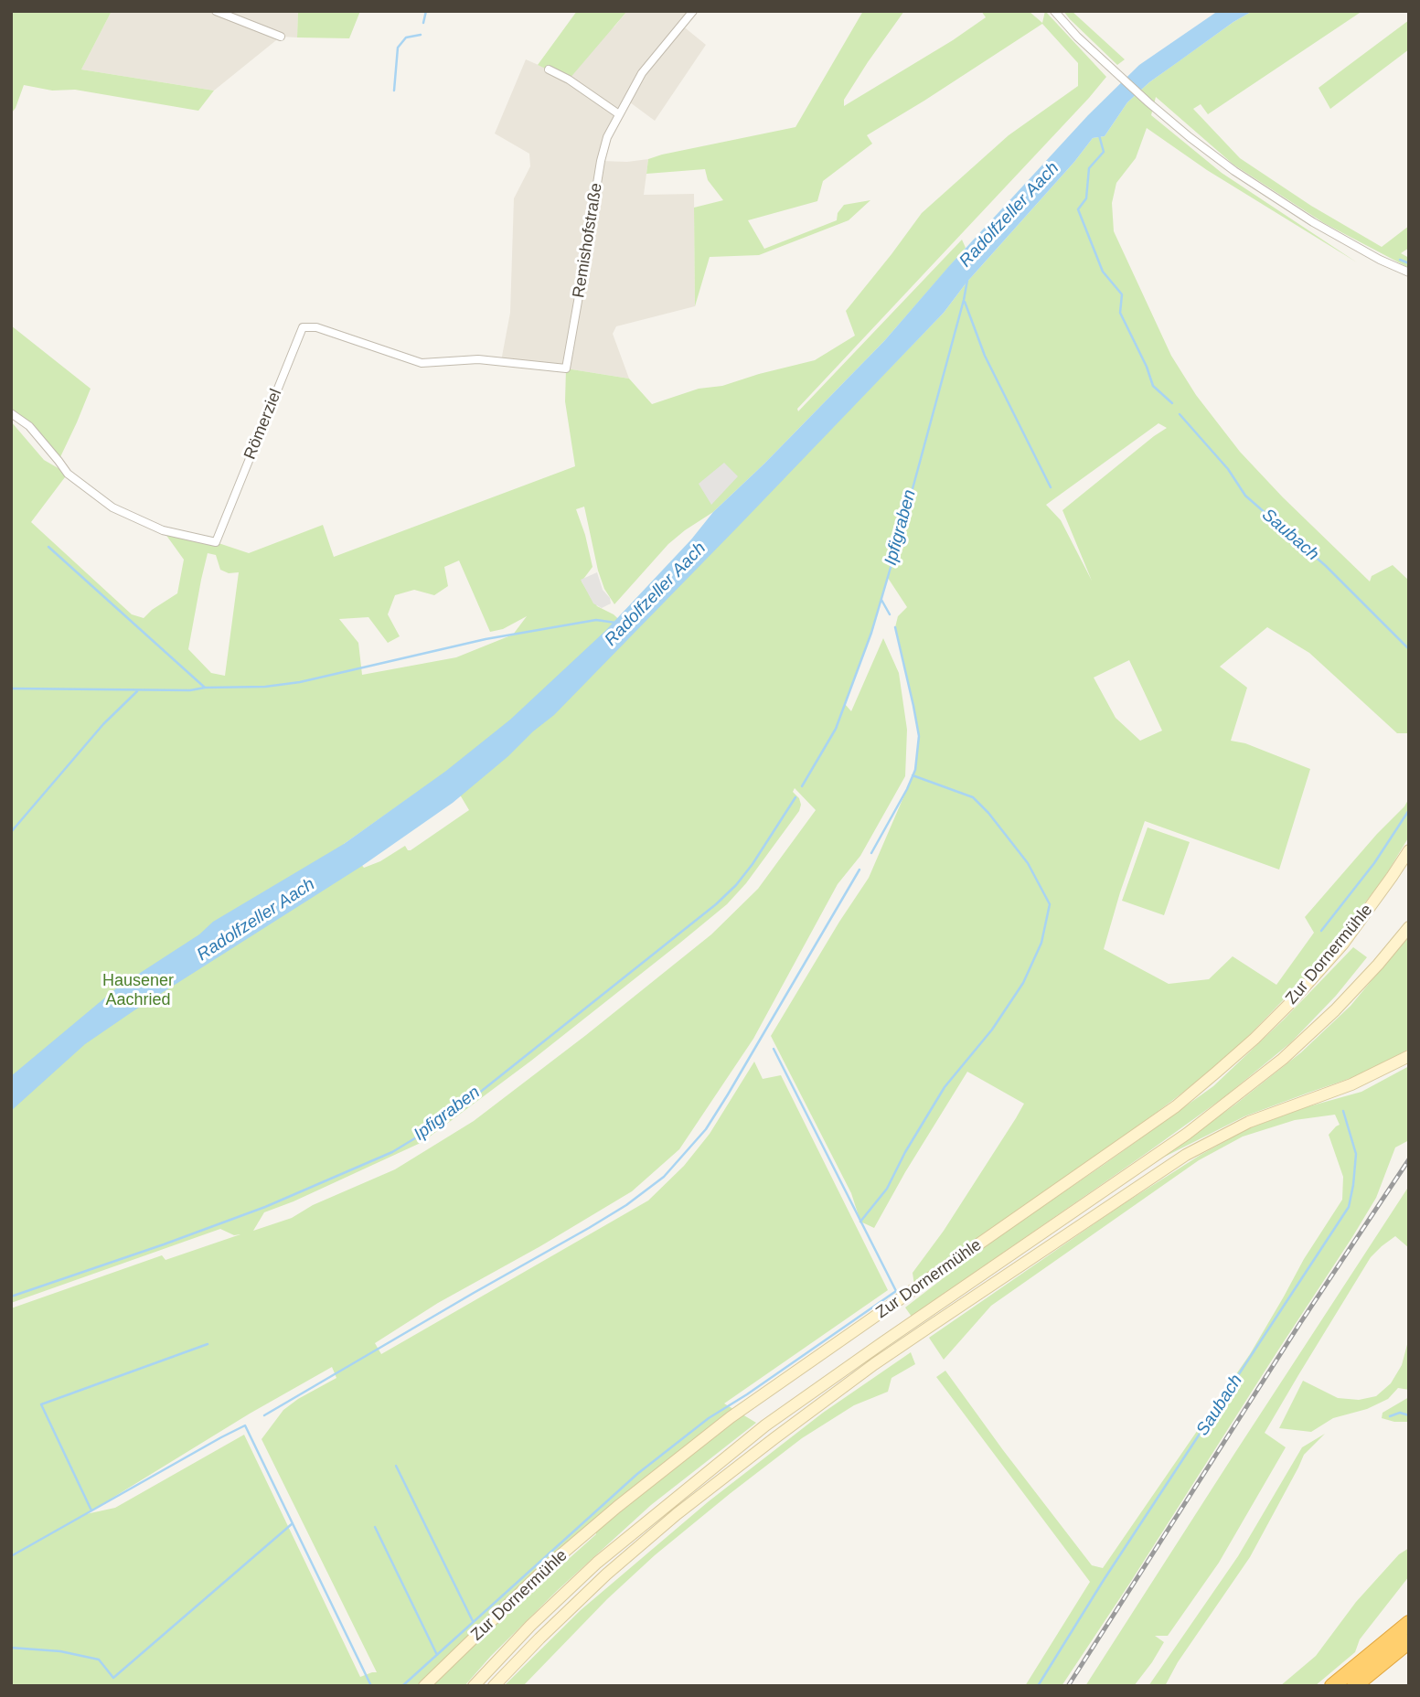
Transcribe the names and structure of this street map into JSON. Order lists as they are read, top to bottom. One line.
{"streets":{"main road":["Zur Dornermühle"],"street":["Remishofstraße","Römerziel"]},"crossings":[["Remishofstraße","Römerziel"]],"water":["Radolfzeller Aach","Ipfigraben","Saubach"],"parks":["Hausener Aachried"]}
